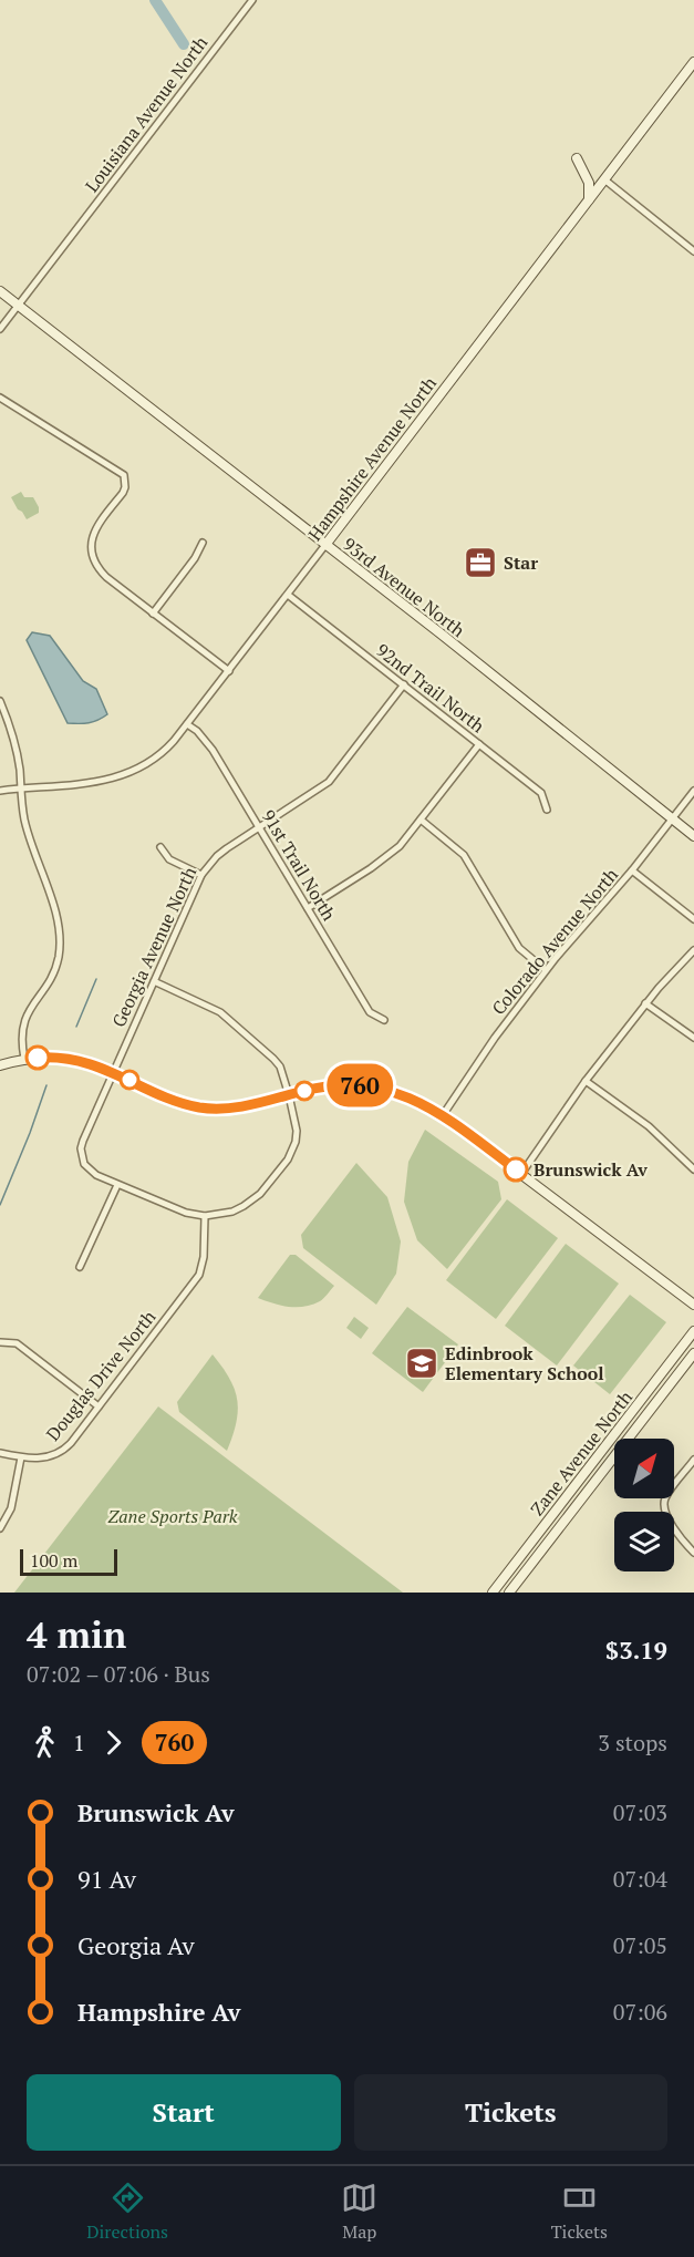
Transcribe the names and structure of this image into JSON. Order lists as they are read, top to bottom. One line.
{"streets":{"street":["Louisiana Avenue North","Hampshire Avenue North","93rd Avenue North","92nd Trail North","91st Trail North","Colorado Avenue North","Georgia Avenue North","Douglas Drive North","Zane Avenue North"]},"crossings":[["Louisiana Avenue North","93rd Avenue North"],["Hampshire Avenue North","93rd Avenue North"],["Hampshire Avenue North","92nd Trail North"],["Hampshire Avenue North","91st Trail North"],["93rd Avenue North","Colorado Avenue North"],["92nd Trail North","Georgia Avenue North"],["91st Trail North","Georgia Avenue North"]],"parks":["Zane Sports Park"],"places":{"office":["Star"],"other":["Brunswick Av"],"school or university":["Edinbrook Elementary School"]},"lines":["bus line 760"],"scale_bar":"100 m","north":"top right","page":{"on_map":"760","scale":"100 m","heading":["4 min","07:02 – 07:06 · Bus","$3.19"],"legs":["1","760","3 stops"],"list":[{"name":"Brunswick Av","value":"07:03"},{"name":"91 Av","value":"07:04"},{"name":"Georgia Av","value":"07:05"},{"name":"Hampshire Av","value":"07:06"}],"buttons":["Start","Tickets"],"tabs":["Directions","Map","Tickets"]}}
